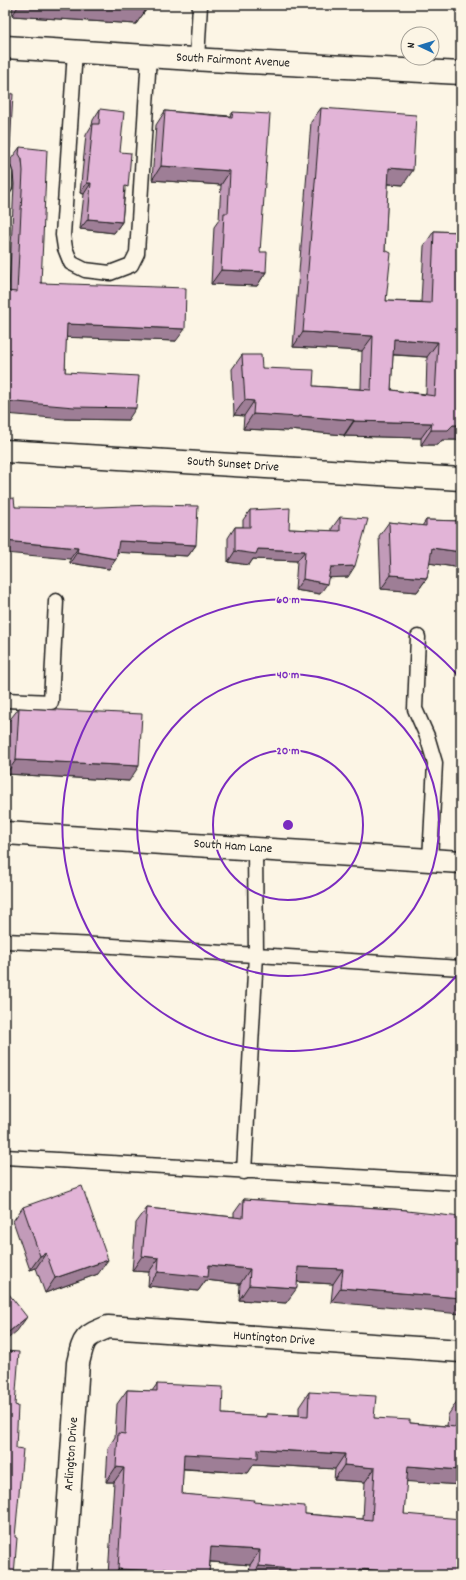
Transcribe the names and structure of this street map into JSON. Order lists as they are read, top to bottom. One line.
{"streets":{"street":["South Fairmont Avenue","South Sunset Drive","South Ham Lane","Huntington Drive","Arlington Drive"]},"crossings":[["Huntington Drive","Arlington Drive"]],"north":"left","rings":["60 m","40 m","20 m"]}
